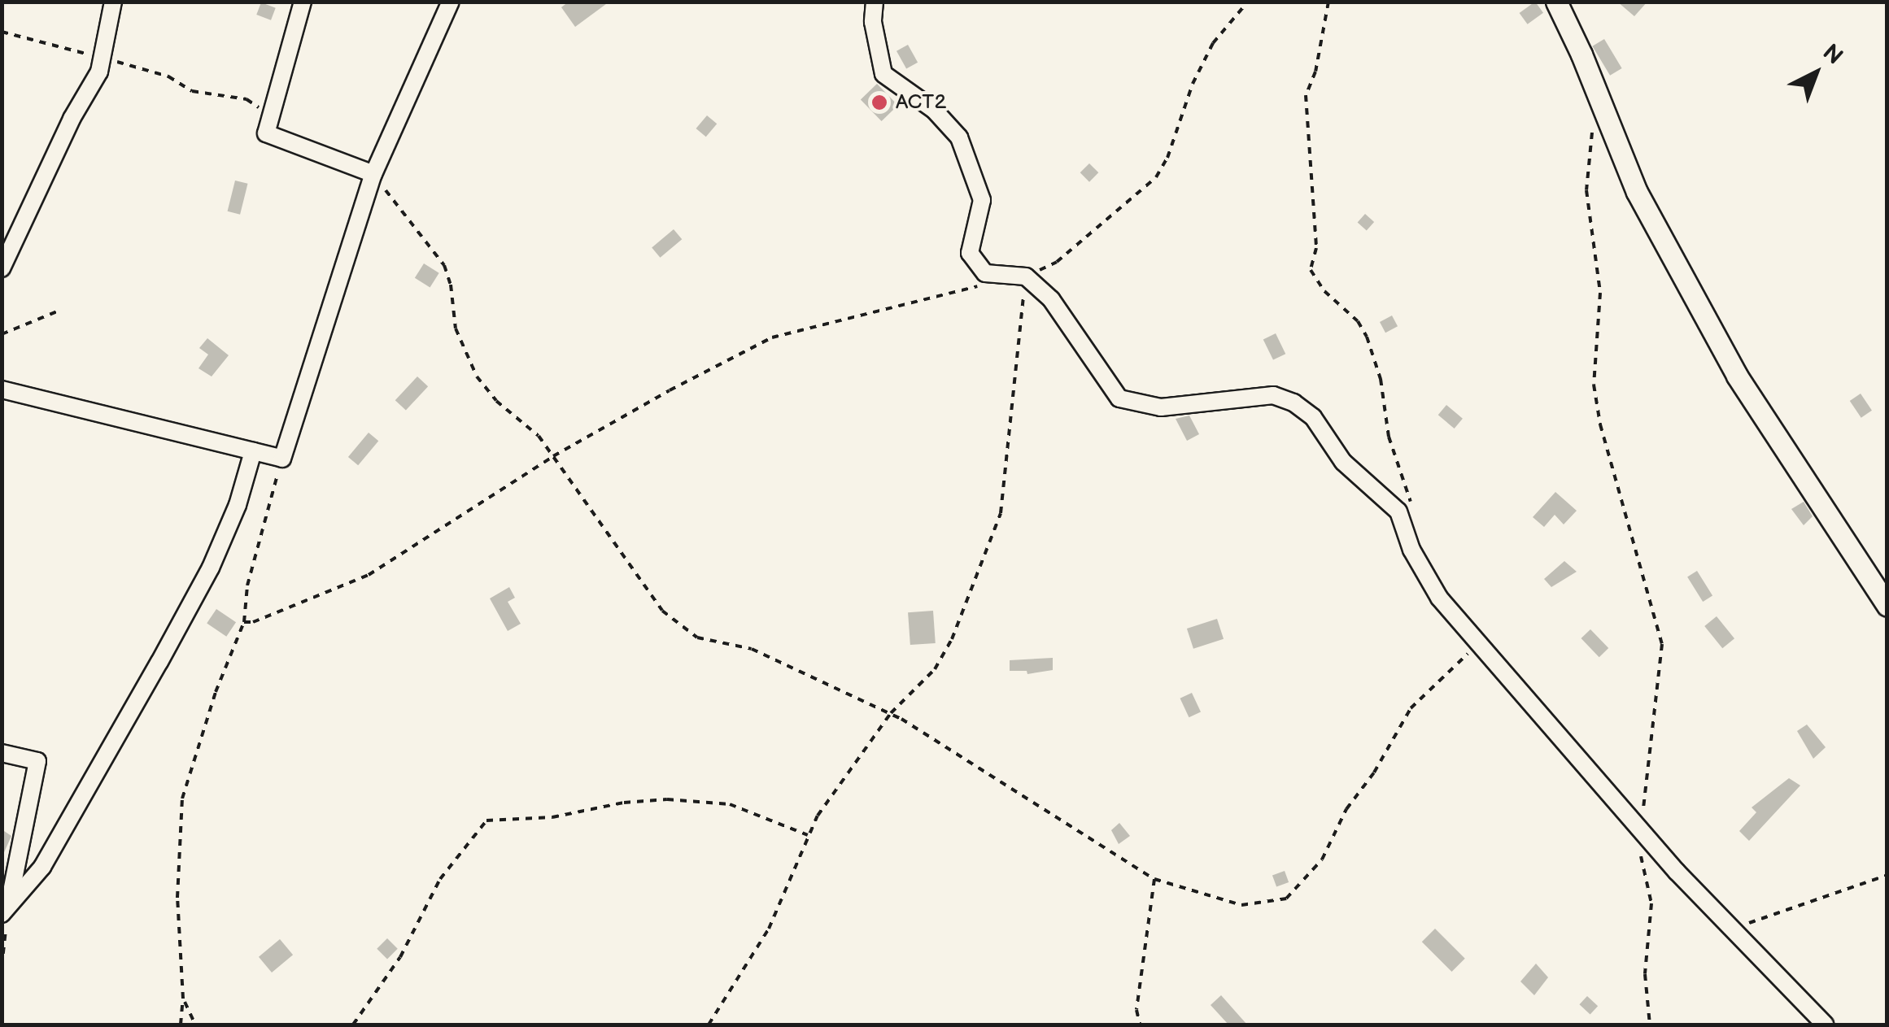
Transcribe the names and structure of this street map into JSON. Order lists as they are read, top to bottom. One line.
{"places":["ACT2"],"north":"top right"}
